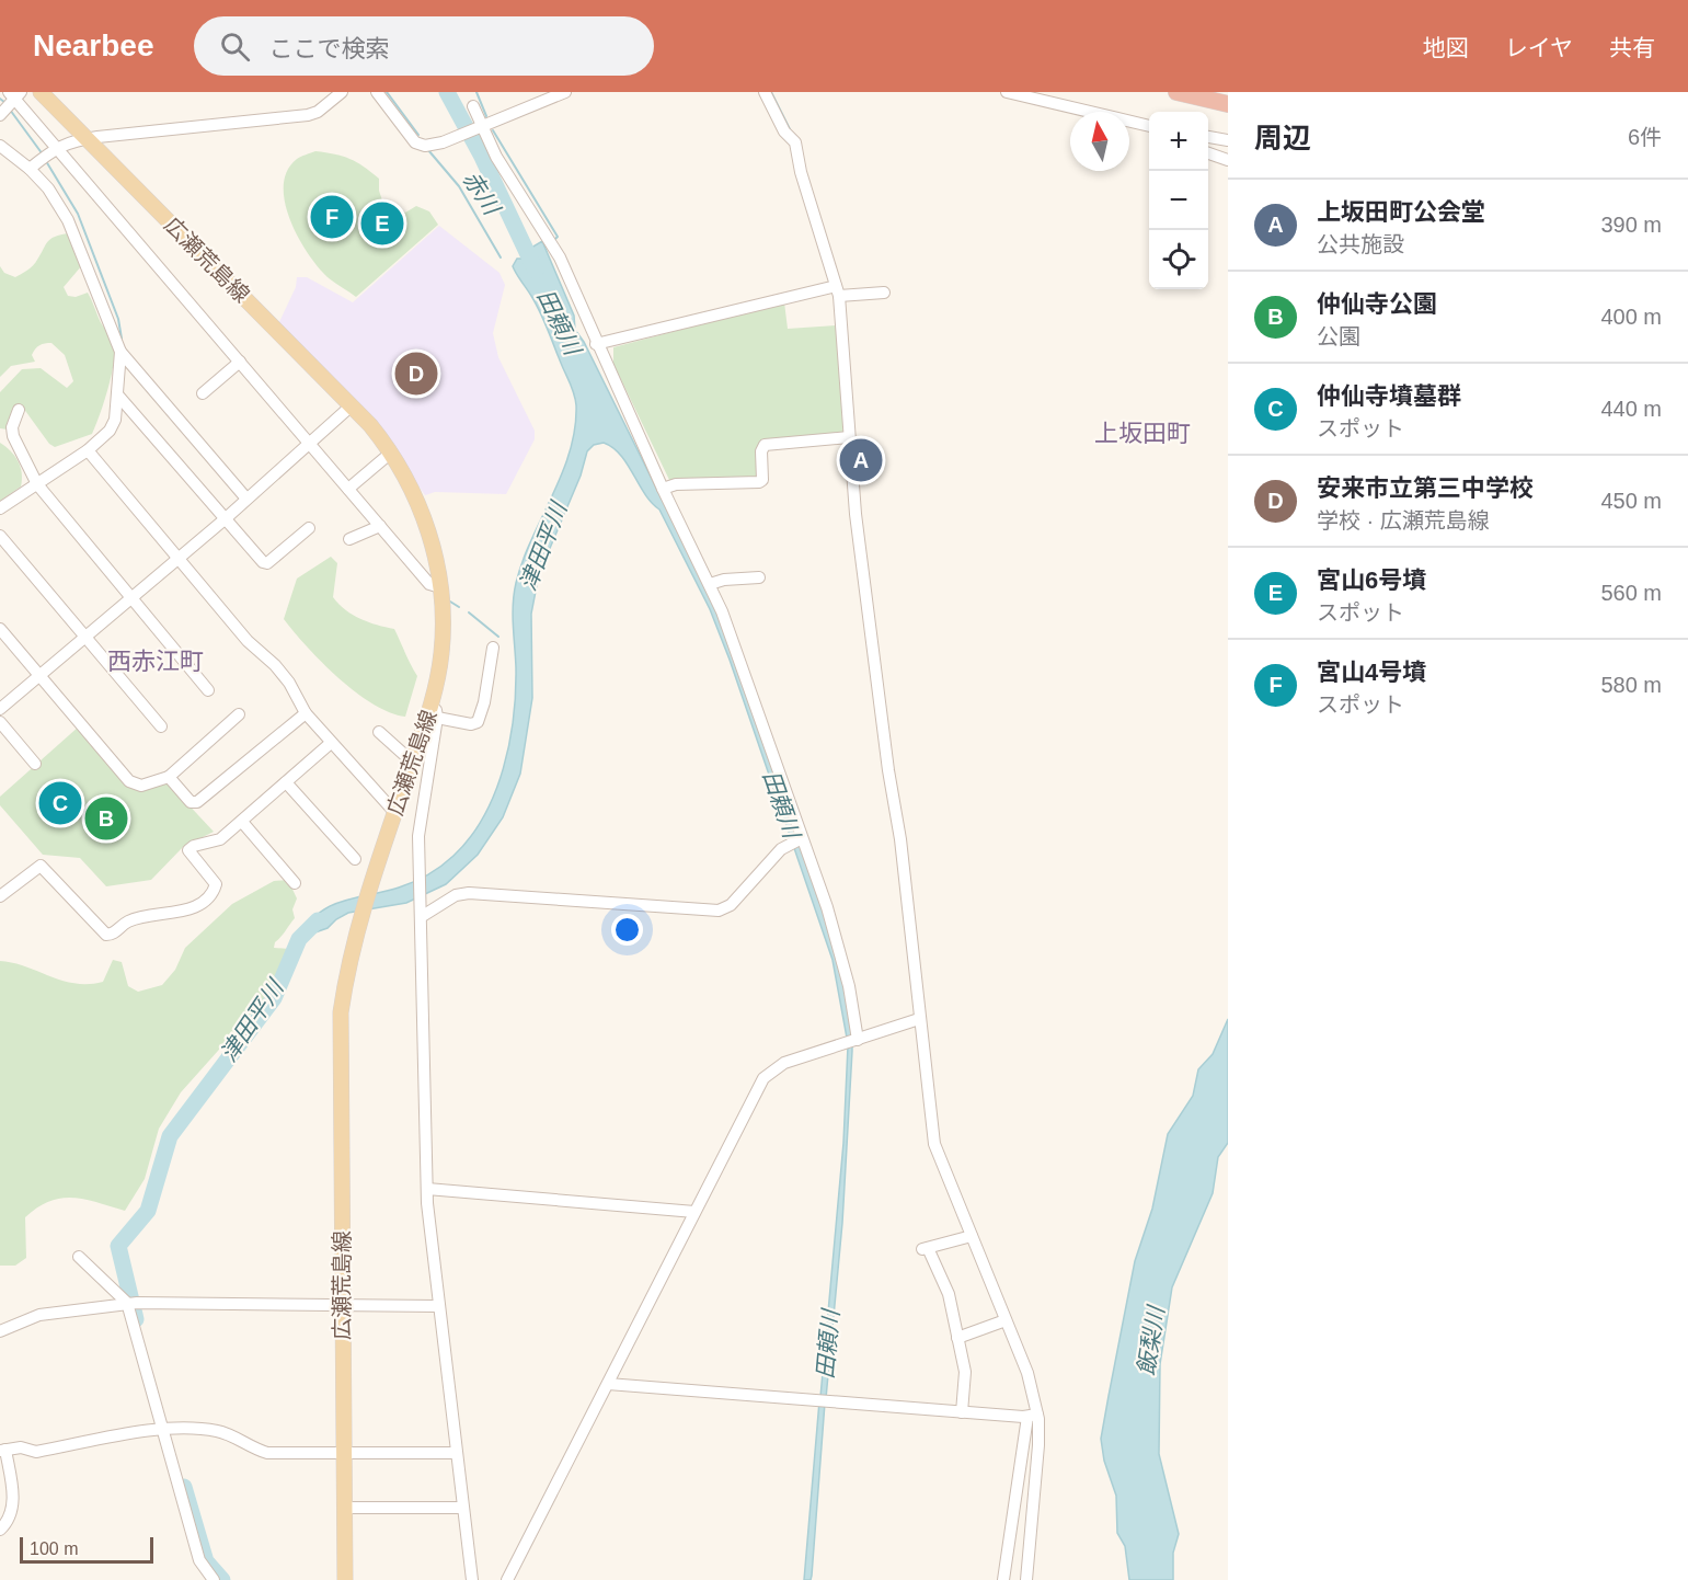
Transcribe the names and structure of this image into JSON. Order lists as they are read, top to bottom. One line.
{"streets":{"main road":["広瀬荒島線"]},"districts":["上坂田町","西赤江町"],"water":["赤川","田頼川","津田平川","飯梨川"],"scale_bar":"100 m","north":"top","page":{"header":"Nearbee","search":"ここで検索","nav":["地図","レイヤ","共有"],"heading":["周辺","6件"],"map_buttons":["+","−"],"list":[{"mark":"A","name":"上坂田町公会堂","note":"公共施設","value":"390 m"},{"mark":"B","name":"仲仙寺公園","note":"公園","value":"400 m"},{"mark":"C","name":"仲仙寺墳墓群","note":"スポット","value":"440 m"},{"mark":"D","name":"安来市立第三中学校","note":"学校 · 広瀬荒島線","value":"450 m"},{"mark":"E","name":"宮山6号墳","note":"スポット","value":"560 m"},{"mark":"F","name":"宮山4号墳","note":"スポット","value":"580 m"}],"pins":["F","E","D","A","C","B"],"scale":"100 m"}}
